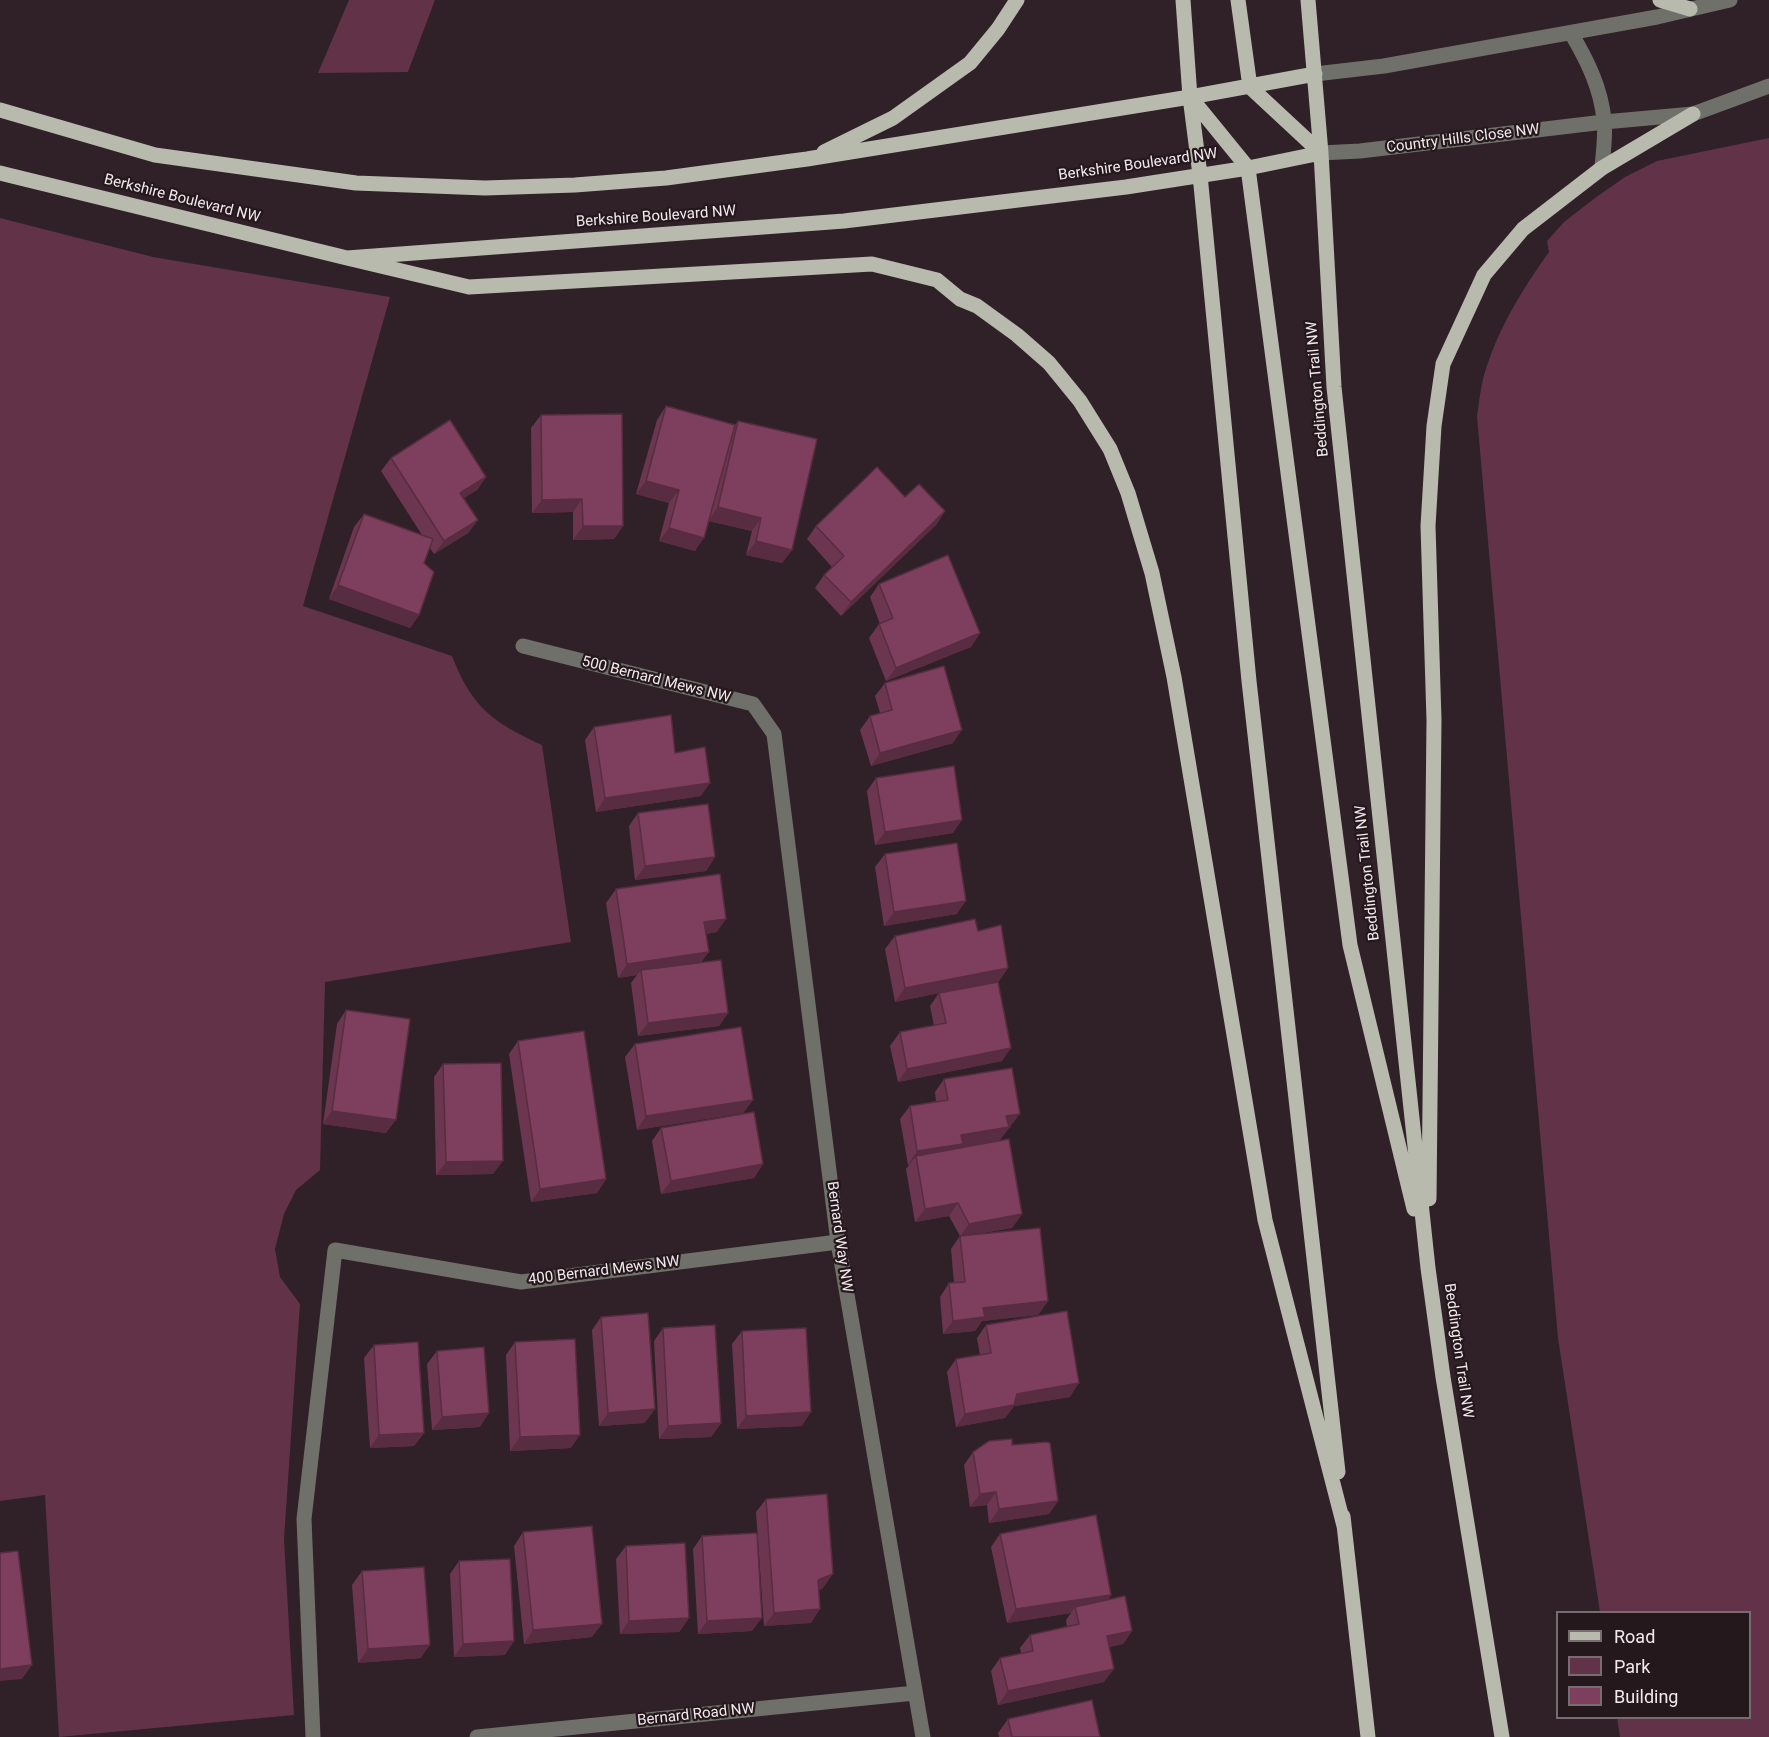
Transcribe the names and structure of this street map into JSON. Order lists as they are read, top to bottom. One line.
{"streets":{"main road":["Berkshire Boulevard NW","Beddington Trail NW"],"street":["Country Hills Close NW","500 Bernard Mews NW","Bernard Way NW","400 Bernard Mews NW","Bernard Road NW"]},"crossings":[["Country Hills Close NW","Berkshire Boulevard NW"],["Country Hills Close NW","Beddington Trail NW"],["Berkshire Boulevard NW","Beddington Trail NW"],["500 Bernard Mews NW","Bernard Way NW"],["Bernard Way NW","400 Bernard Mews NW"],["Bernard Way NW","Bernard Road NW"]],"legend":["Road","Park","Building"]}
